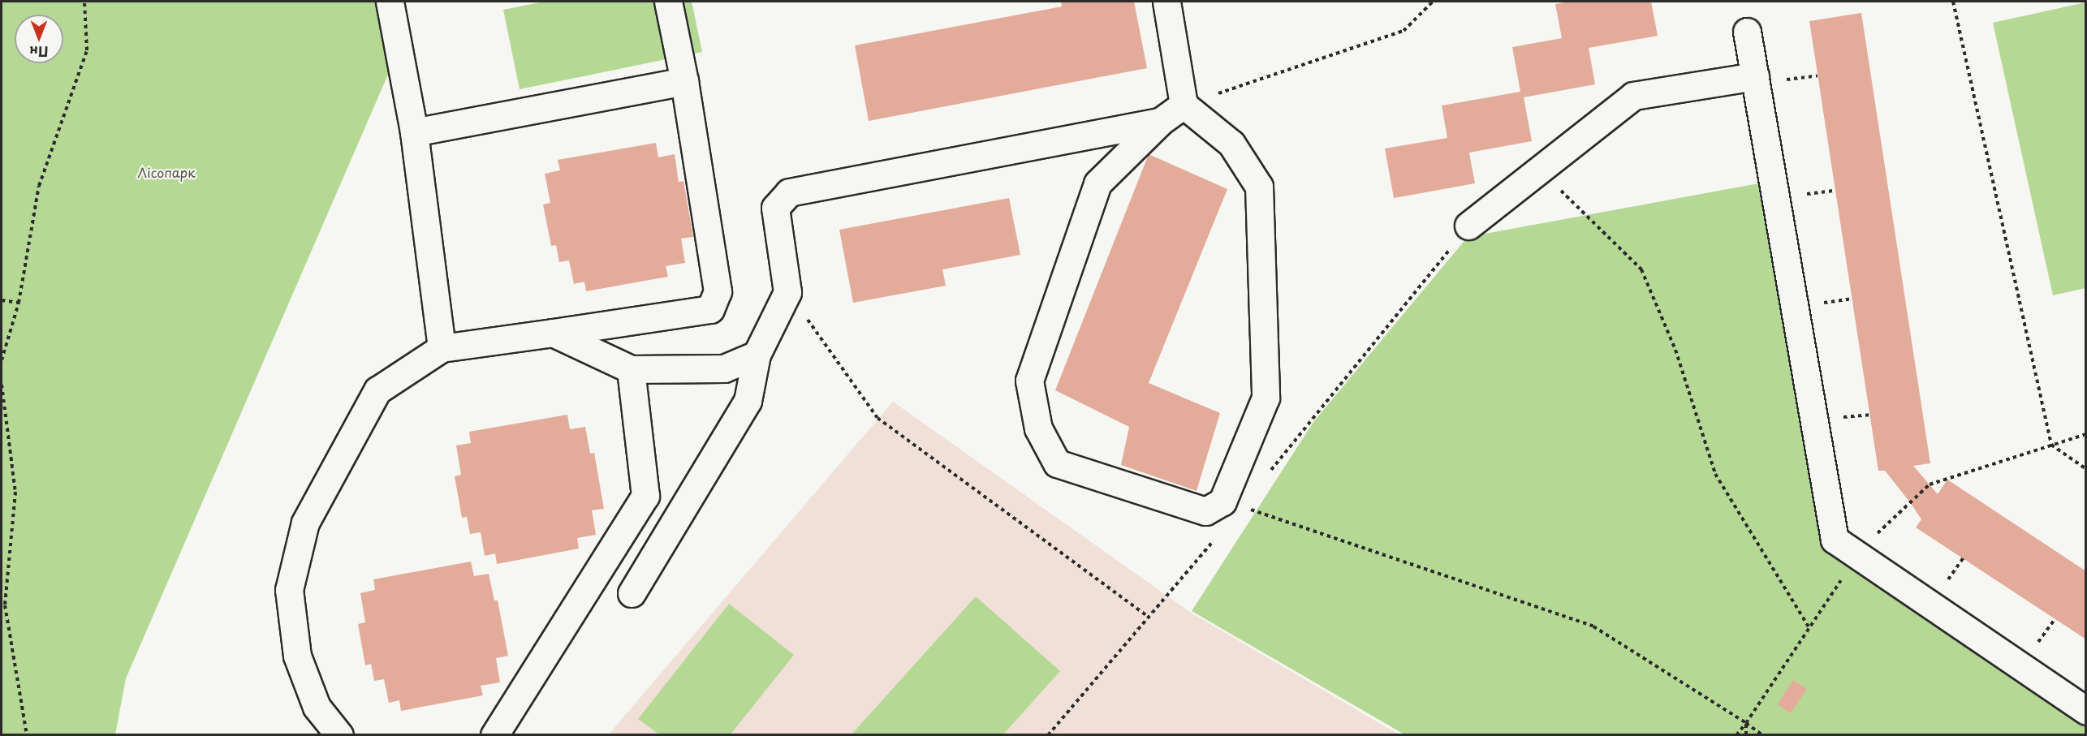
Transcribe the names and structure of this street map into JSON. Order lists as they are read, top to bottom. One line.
{"parks":["Лісопарк"],"north":"bottom"}
